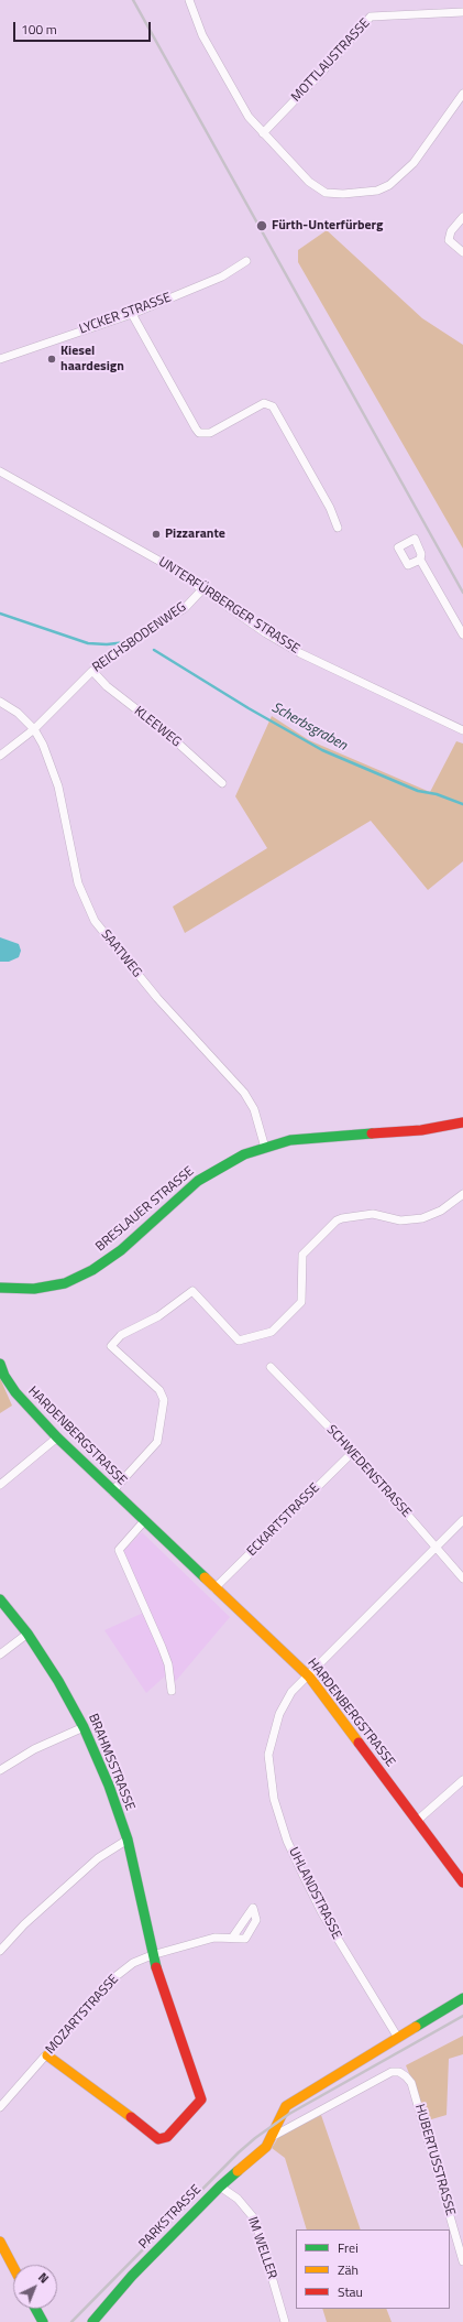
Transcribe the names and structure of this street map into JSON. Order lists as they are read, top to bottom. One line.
{"streets":{"street":["MOTTLAUSTRASSE","LYCKER STRASSE","UNTERFÜRBERGER STRASSE","REICHSBODENWEG","KLEEWEG","SAATWEG","BRESLAUER STRASSE","HARDENBERGSTRASSE","SCHWEDENSTRASSE","ECKARTSTRASSE","BRAHMSSTRASSE","UHLANDSTRASSE","MOZARTSTRASSE","HUBERTUSSTRASSE","PARKSTRASSE","IM WELLER"]},"crossings":[["UNTERFÜRBERGER STRASSE","REICHSBODENWEG"],["REICHSBODENWEG","KLEEWEG"],["REICHSBODENWEG","SAATWEG"],["SAATWEG","BRESLAUER STRASSE"],["HARDENBERGSTRASSE","ECKARTSTRASSE"],["HARDENBERGSTRASSE","UHLANDSTRASSE"],["SCHWEDENSTRASSE","ECKARTSTRASSE"],["SCHWEDENSTRASSE","UHLANDSTRASSE"],["BRAHMSSTRASSE","MOZARTSTRASSE"],["UHLANDSTRASSE","PARKSTRASSE"],["HUBERTUSSTRASSE","PARKSTRASSE"],["PARKSTRASSE","IM WELLER"]],"water":["Scherbsgraben"],"places":["Fürth-Unterfürberg","Kiesel haardesign","Pizzarante"],"legend":["Frei","Zäh","Stau"],"scale_bar":"100 m","north":"top right"}
